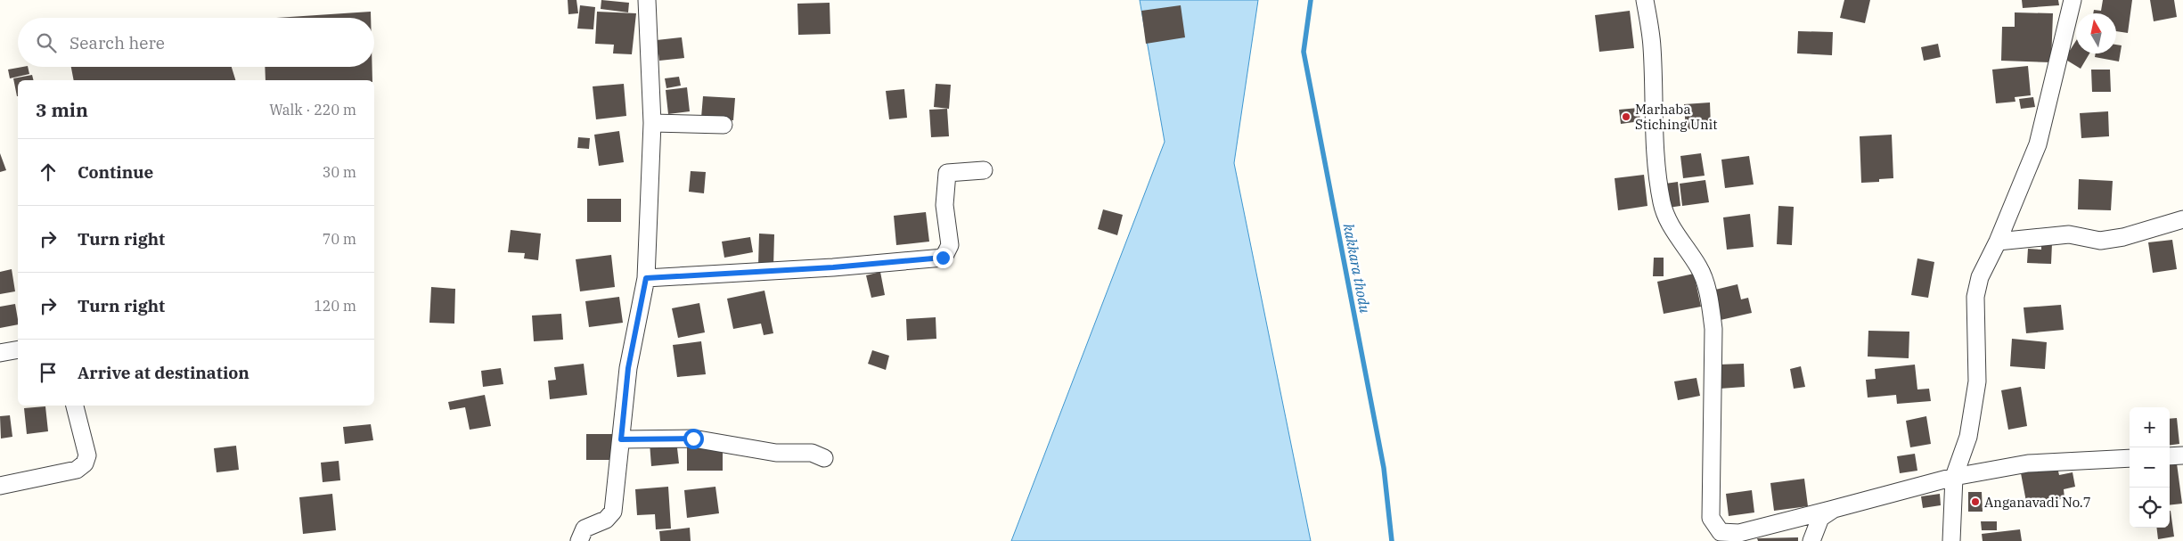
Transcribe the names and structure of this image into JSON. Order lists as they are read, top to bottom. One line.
{"water":["kakkara thodu"],"places":["Marhaba Stiching Unit","Anganavadi No.7"],"north":"top","page":{"search":"Search here","heading":["3 min","Walk · 220 m"],"list":[["Continue","30 m"],["Turn right","70 m"],["Turn right","120 m"],"Arrive at destination"],"map_buttons":["+","−"]}}
